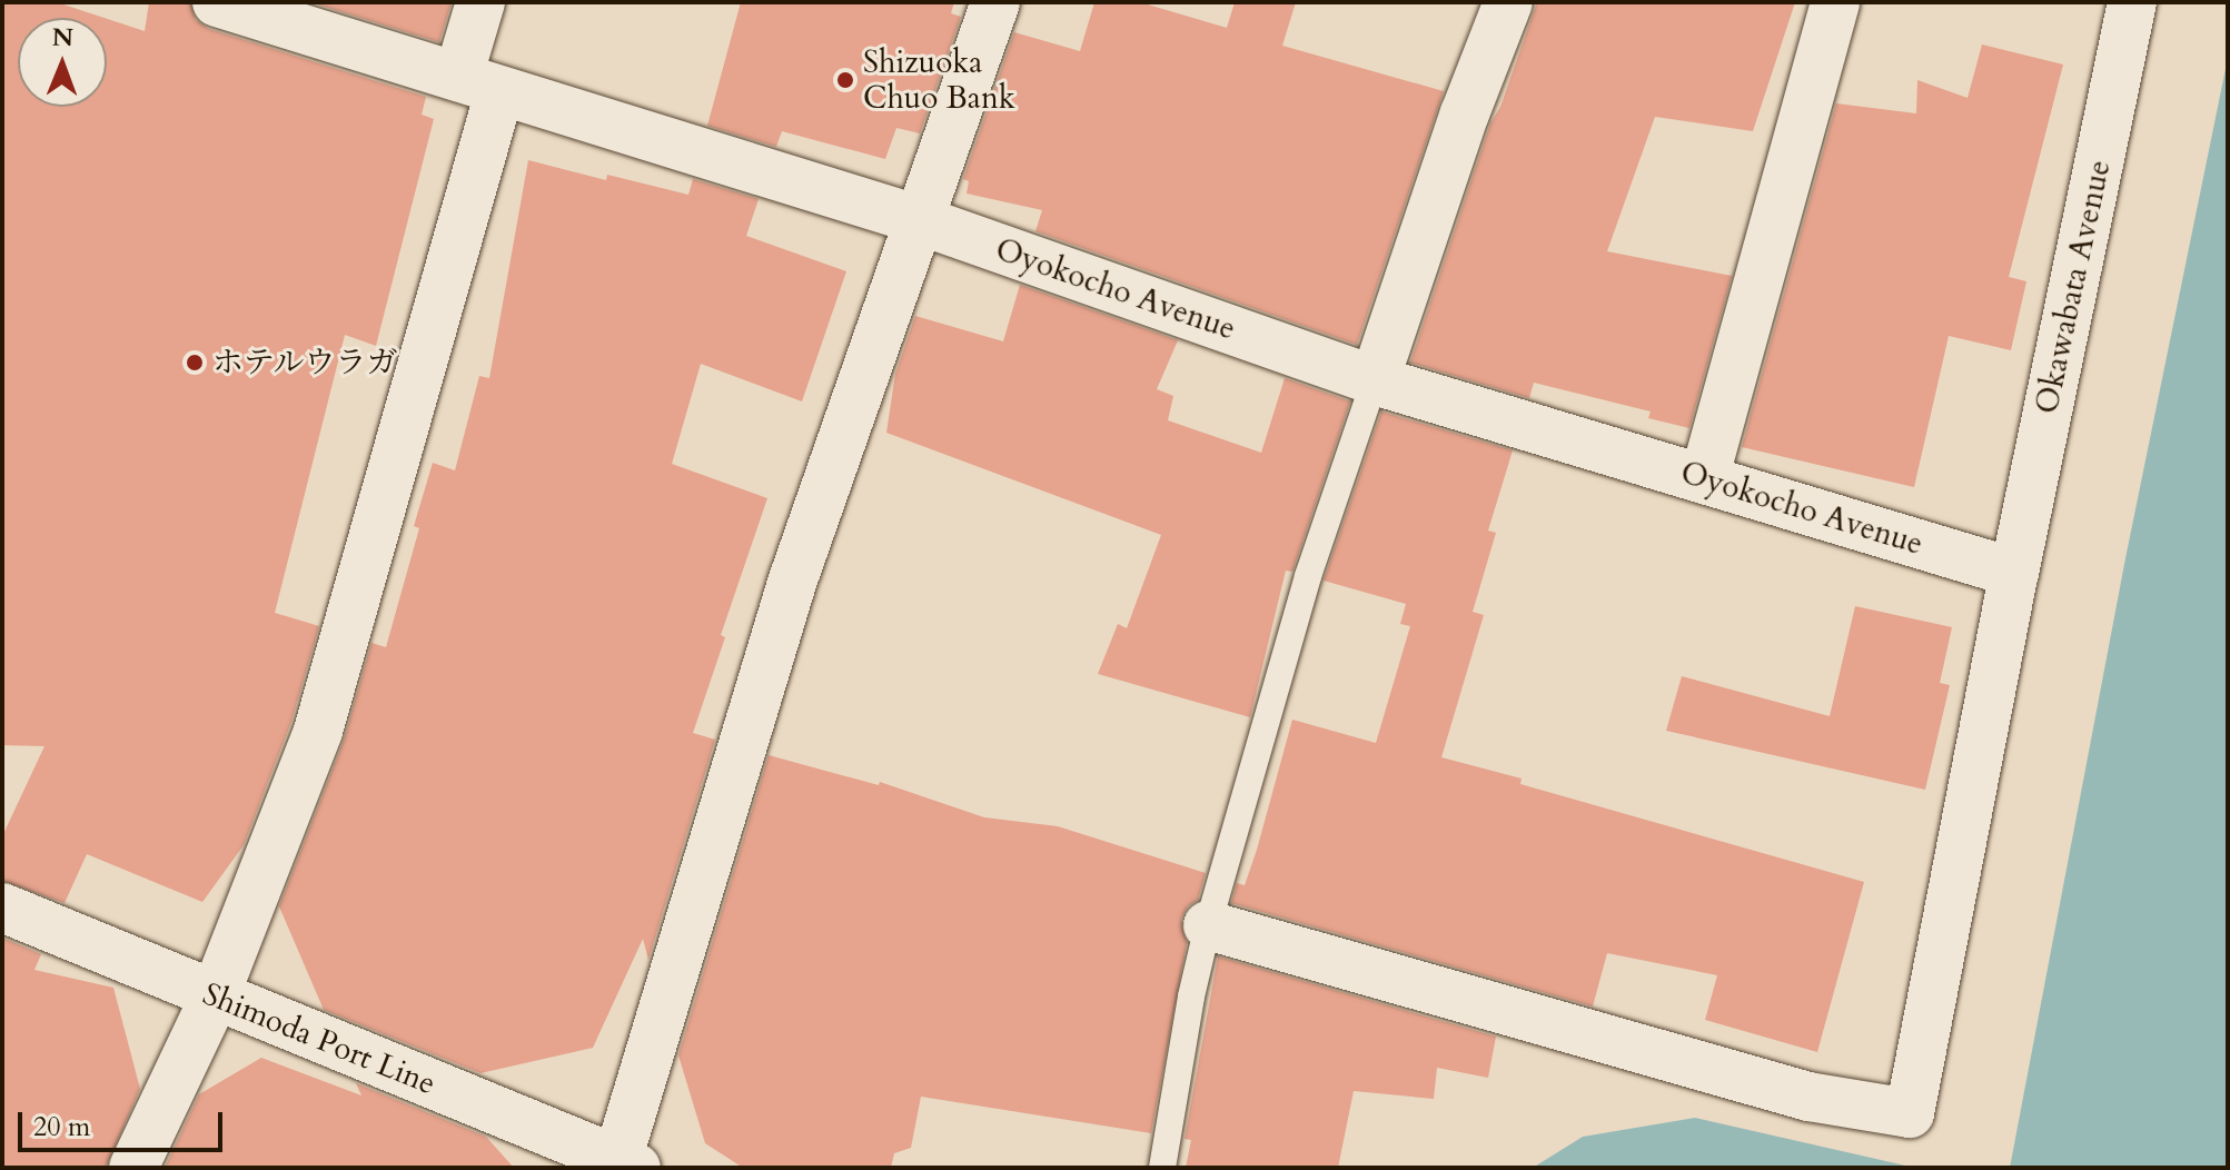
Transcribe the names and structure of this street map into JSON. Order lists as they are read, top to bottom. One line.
{"streets":{"street":["Okawabata Avenue","Oyokocho Avenue","Shimoda Port Line"]},"crossings":[["Okawabata Avenue","Oyokocho Avenue"]],"places":["Shizuoka Chuo Bank","ホテルウラガ"],"scale_bar":"20 m","north":"top"}
